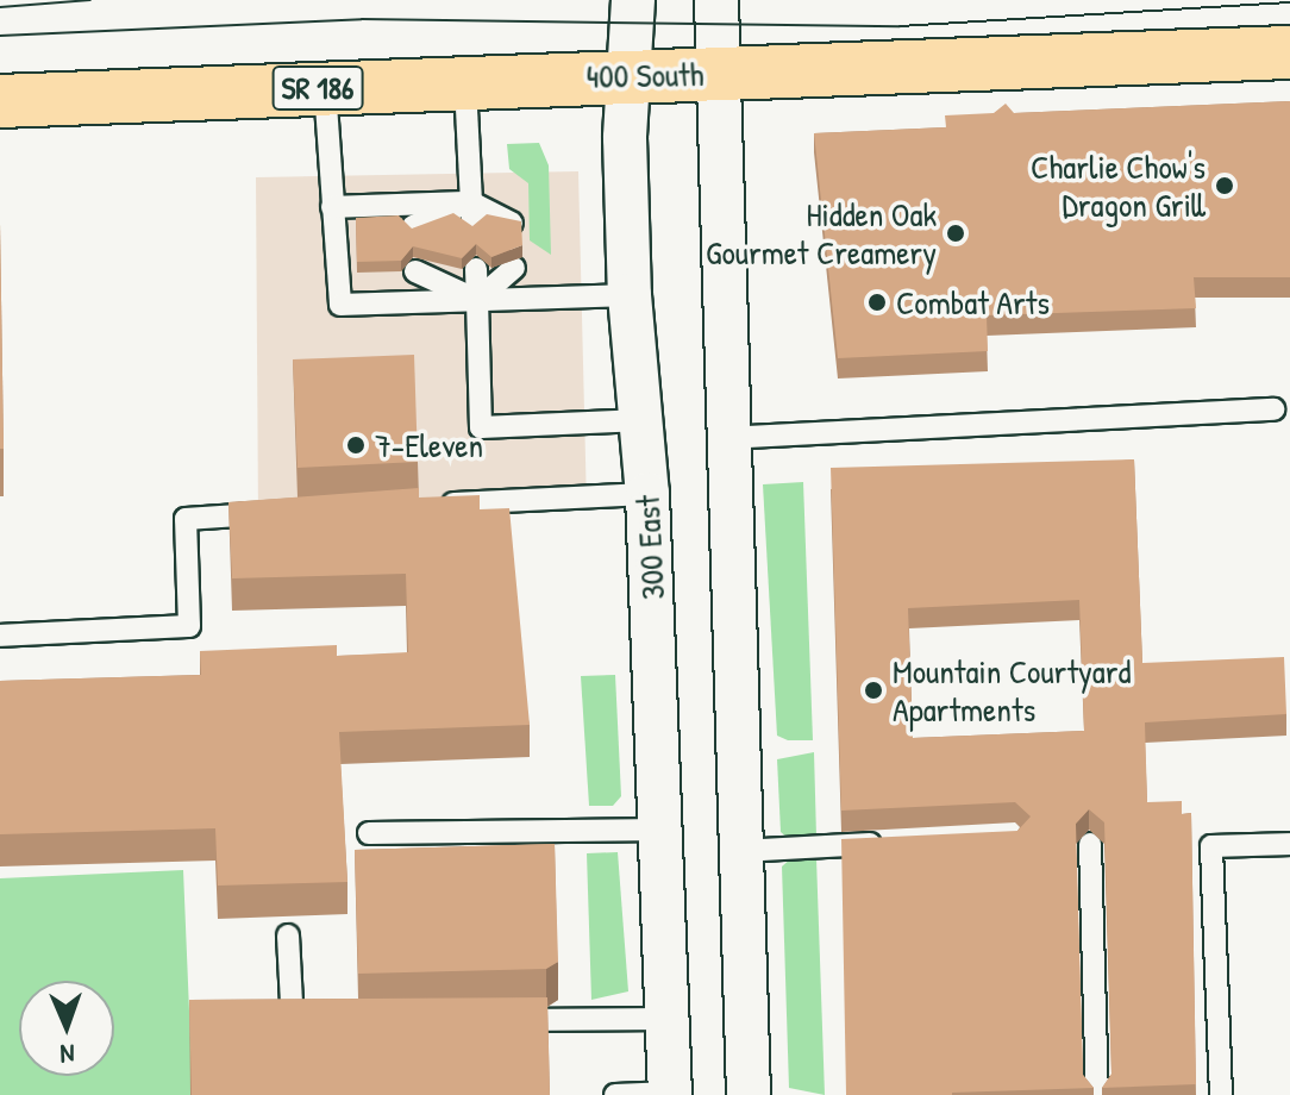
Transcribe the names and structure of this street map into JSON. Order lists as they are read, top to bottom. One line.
{"streets":{"main road":["400 South","SR 186"],"street":["300 East"]},"crossings":[["400 South","300 East"]],"places":["Charlie Chow's Dragon Grill","Hidden Oak Gourmet Creamery","Combat Arts","7-Eleven","Mountain Courtyard Apartments"],"north":"bottom"}
